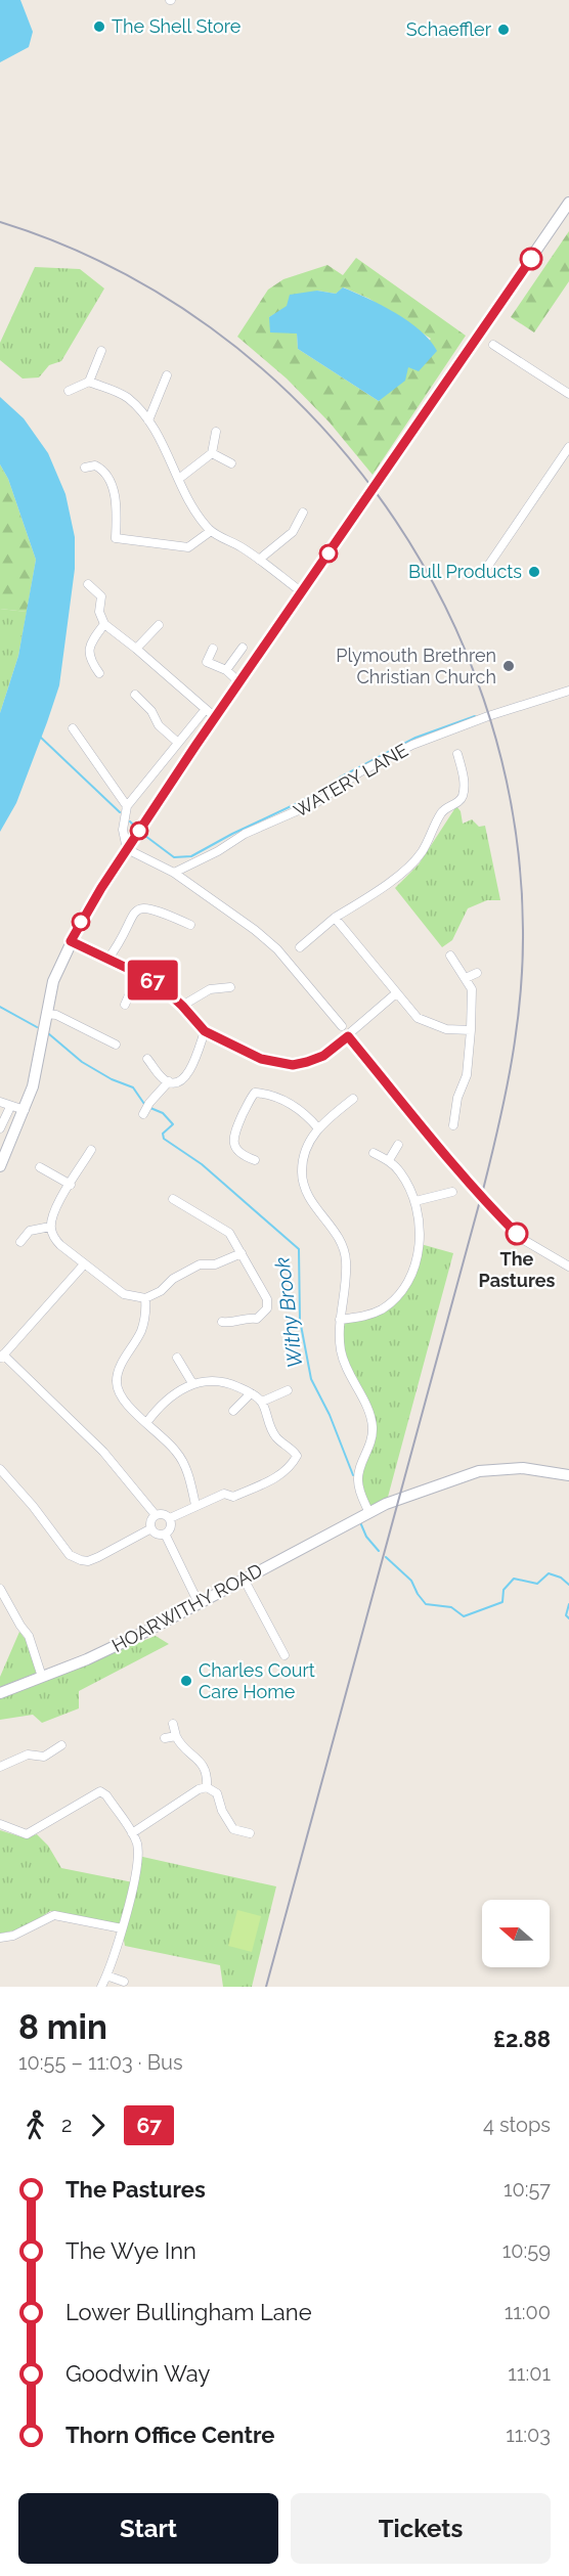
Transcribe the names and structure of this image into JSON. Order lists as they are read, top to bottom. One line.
{"streets":{"street":["WATERY LANE","HOARWITHY ROAD"]},"water":["Withy Brook"],"places":["The Shell Store","Schaeffler","Bull Products","Plymouth Brethren Christian Church","The Pastures","Charles Court Care Home"],"lines":["bus line 67"],"north":"left","page":{"on_map":"67","heading":["8 min","10:55 – 11:03 · Bus","£2.88"],"legs":["2","67","4 stops"],"list":[{"name":"The Pastures","value":"10:57"},{"name":"The Wye Inn","value":"10:59"},{"name":"Lower Bullingham Lane","value":"11:00"},{"name":"Goodwin Way","value":"11:01"},{"name":"Thorn Office Centre","value":"11:03"}],"buttons":["Start","Tickets"]}}
